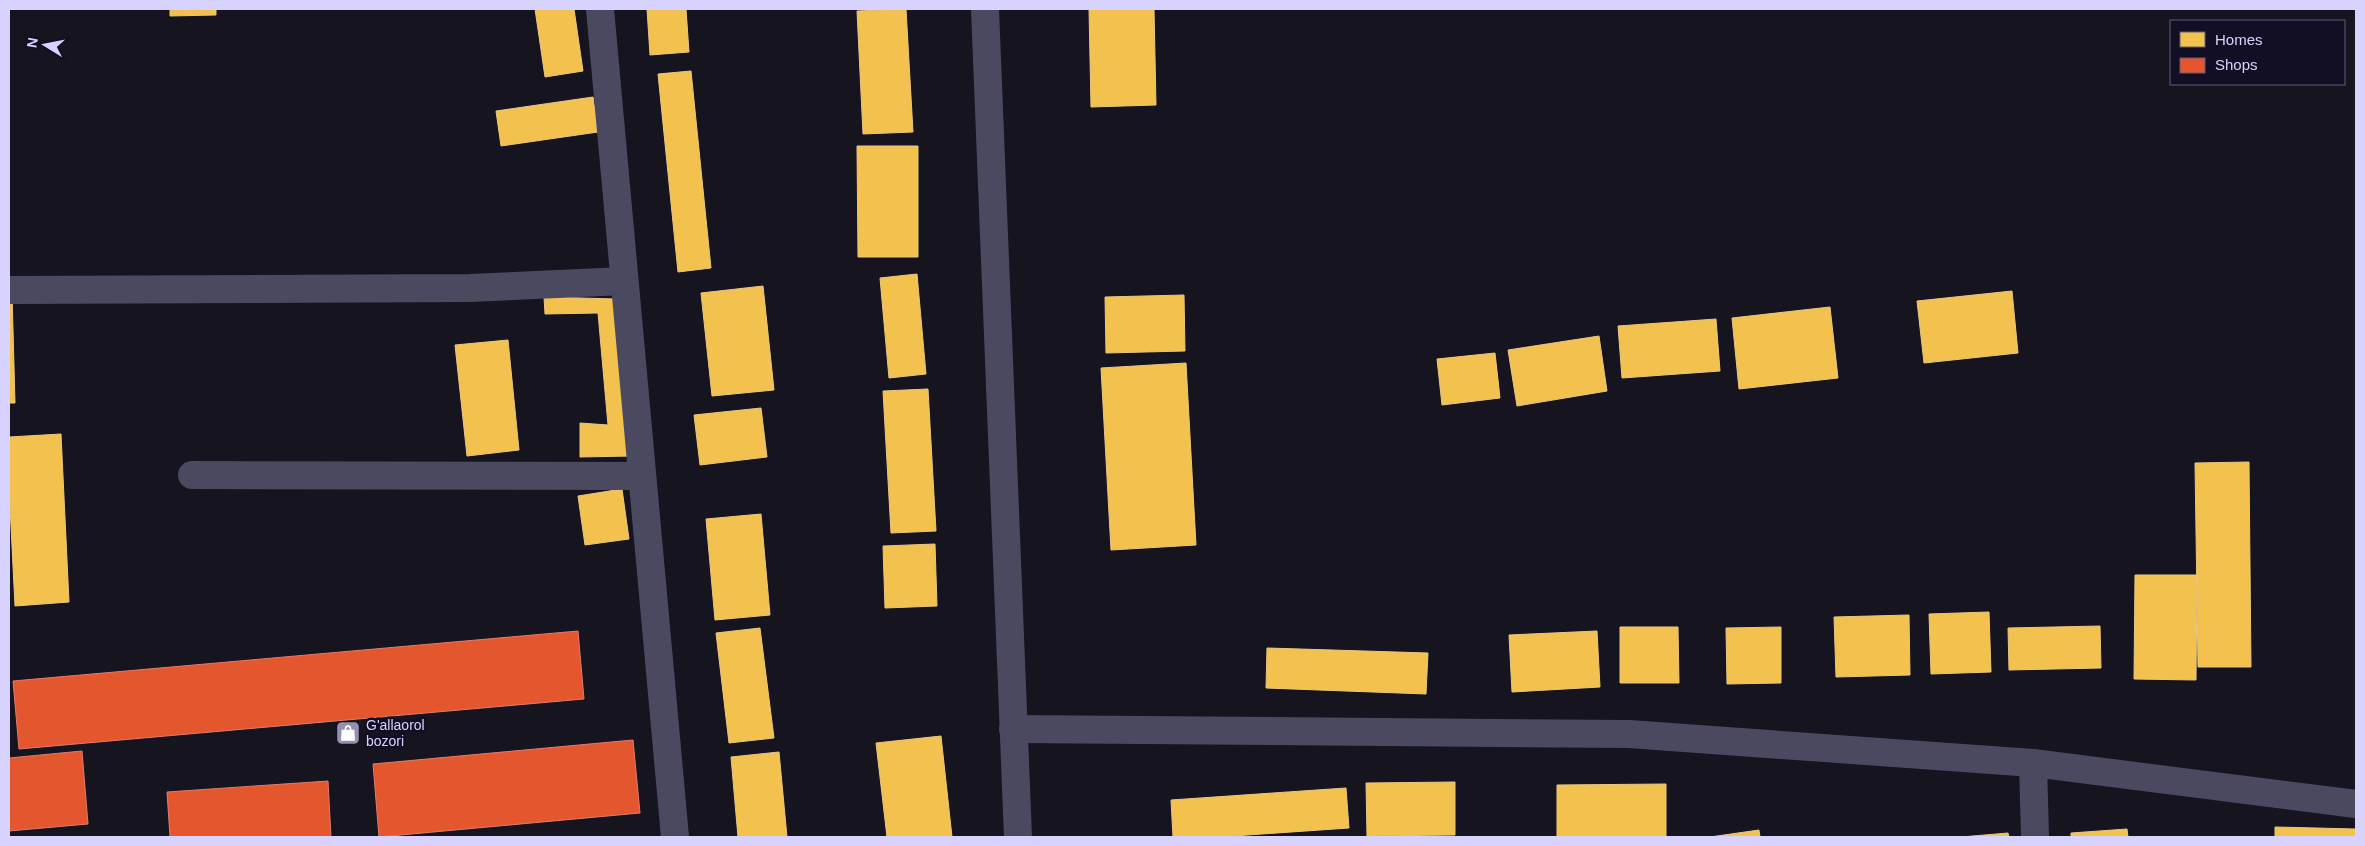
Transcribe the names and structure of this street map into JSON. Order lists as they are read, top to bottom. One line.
{"places":{"shop":["G'allaorol bozori"]},"legend":["Homes","Shops"],"north":"left"}
